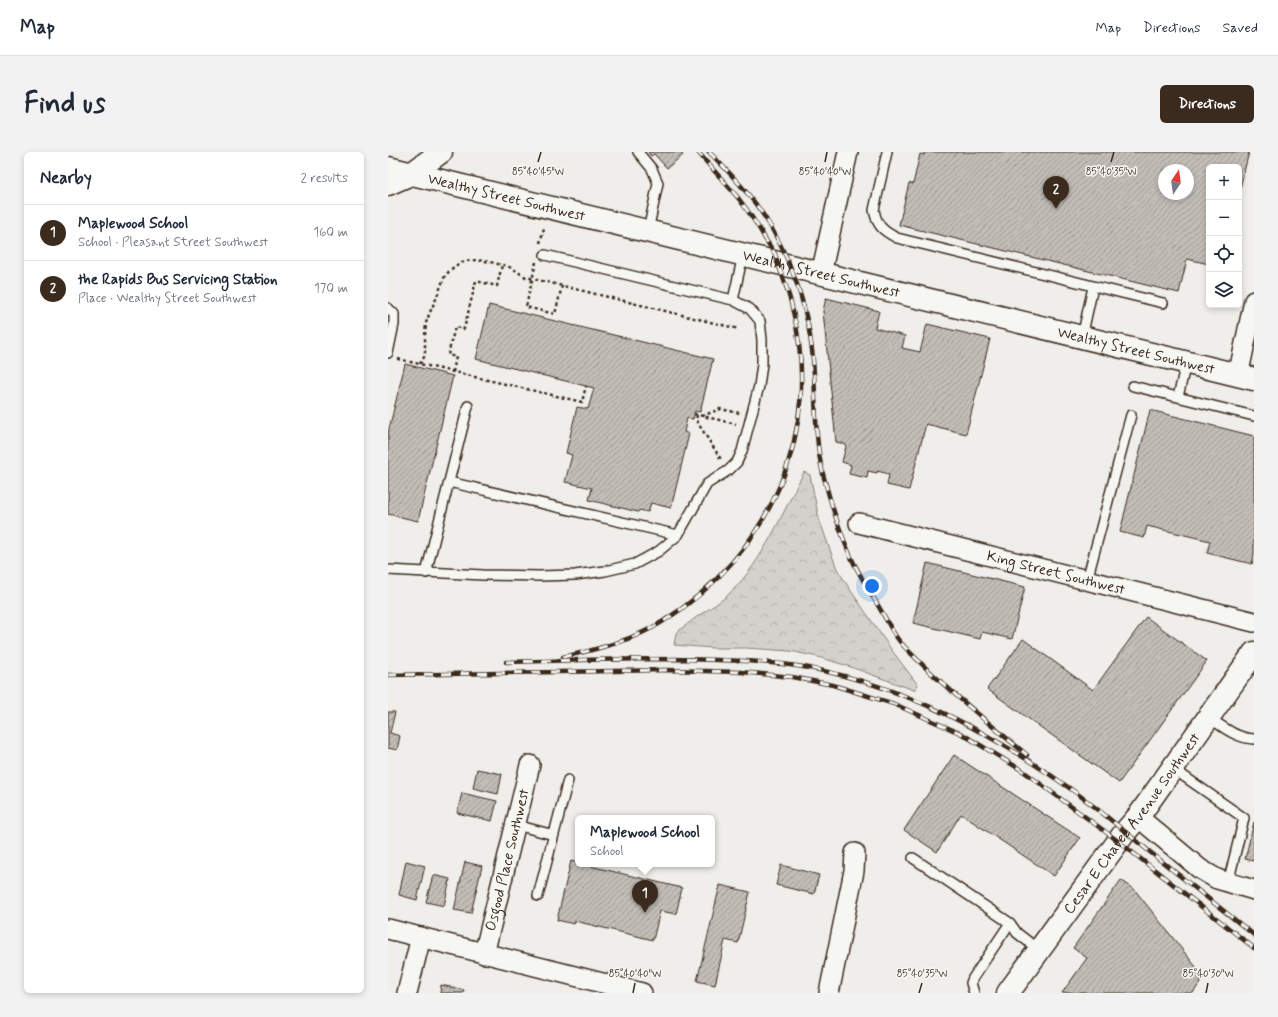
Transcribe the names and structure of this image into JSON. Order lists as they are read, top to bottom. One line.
{"streets":{"main road":["Wealthy Street Southwest","Cesar E Chavez Avenue Southwest"],"street":["King Street Southwest","Osgood Place Southwest"]},"north":"top","page":{"header":"Map","nav":["Map","Directions","Saved"],"buttons":"Directions","title":"Find us","heading":["Nearby","2 results"],"map_buttons":["+","−"],"pins":["2","1"],"list":[{"mark":"1","name":"Maplewood School","note":"School · Pleasant Street Southwest","value":"160 m"},{"mark":"2","name":"the Rapids Bus Servicing Station","note":"Place · Wealthy Street Southwest","value":"170 m"}],"popup":["Maplewood School","School"]},"coordinates":["85°40'45\"W","85°40'40\"W","85°40'35\"W","85°40'30\"W"]}
